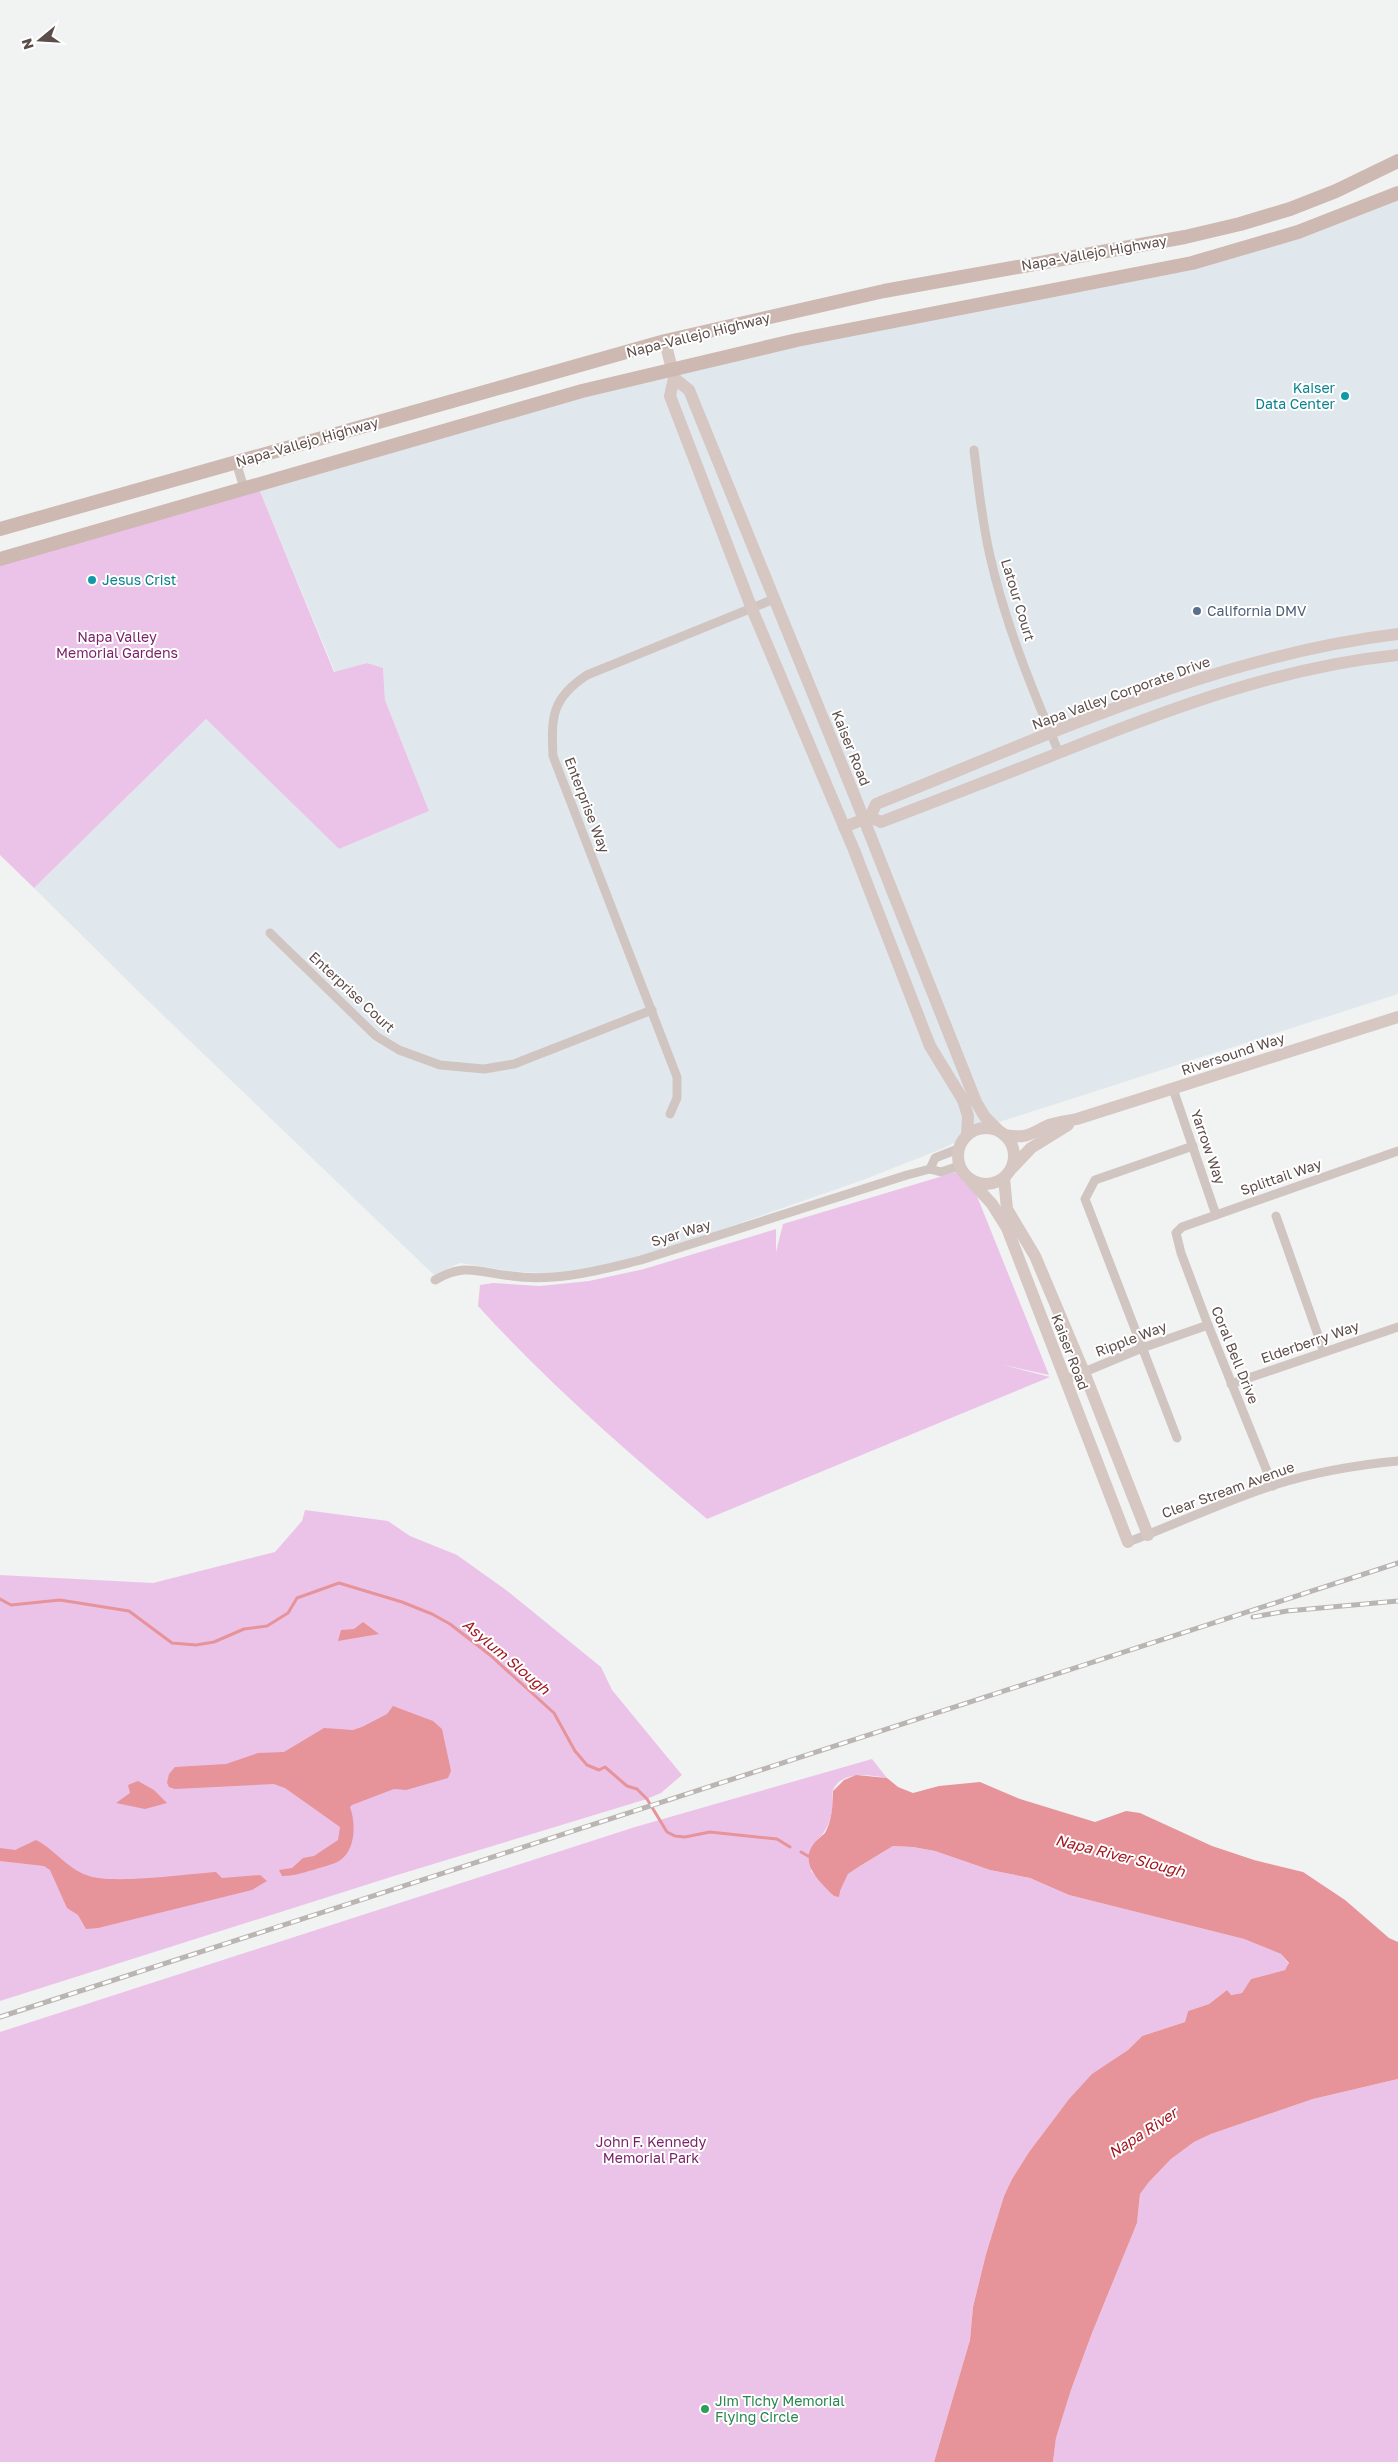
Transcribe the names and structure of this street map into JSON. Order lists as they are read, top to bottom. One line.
{"streets":{"main road":["Napa-Vallejo Highway"],"street":["Latour Court","Napa Valley Corporate Drive","Kaiser Road","Enterprise Way","Enterprise Court","Riversound Way","Yarrow Way","Splittail Way","Syar Way","Ripple Way","Elderberry Way","Coral Bell Drive","Clear Stream Avenue"]},"crossings":[["Napa-Vallejo Highway","Kaiser Road"],["Latour Court","Napa Valley Corporate Drive"],["Napa Valley Corporate Drive","Kaiser Road"],["Kaiser Road","Enterprise Way"],["Kaiser Road","Riversound Way"],["Kaiser Road","Syar Way"],["Kaiser Road","Ripple Way"],["Kaiser Road","Clear Stream Avenue"],["Enterprise Way","Enterprise Court"],["Riversound Way","Yarrow Way"],["Riversound Way","Syar Way"],["Yarrow Way","Splittail Way"],["Splittail Way","Coral Bell Drive"],["Ripple Way","Coral Bell Drive"],["Elderberry Way","Coral Bell Drive"],["Coral Bell Drive","Clear Stream Avenue"]],"water":["Asylum Slough","Napa River Slough","Napa River"],"parks":["Napa Valley Memorial Gardens","John F. Kennedy Memorial Park"],"places":["Kaiser Data Center","Jesus Crist","California DMV","Jim Tichy Memorial Flying Circle"],"north":"left"}
